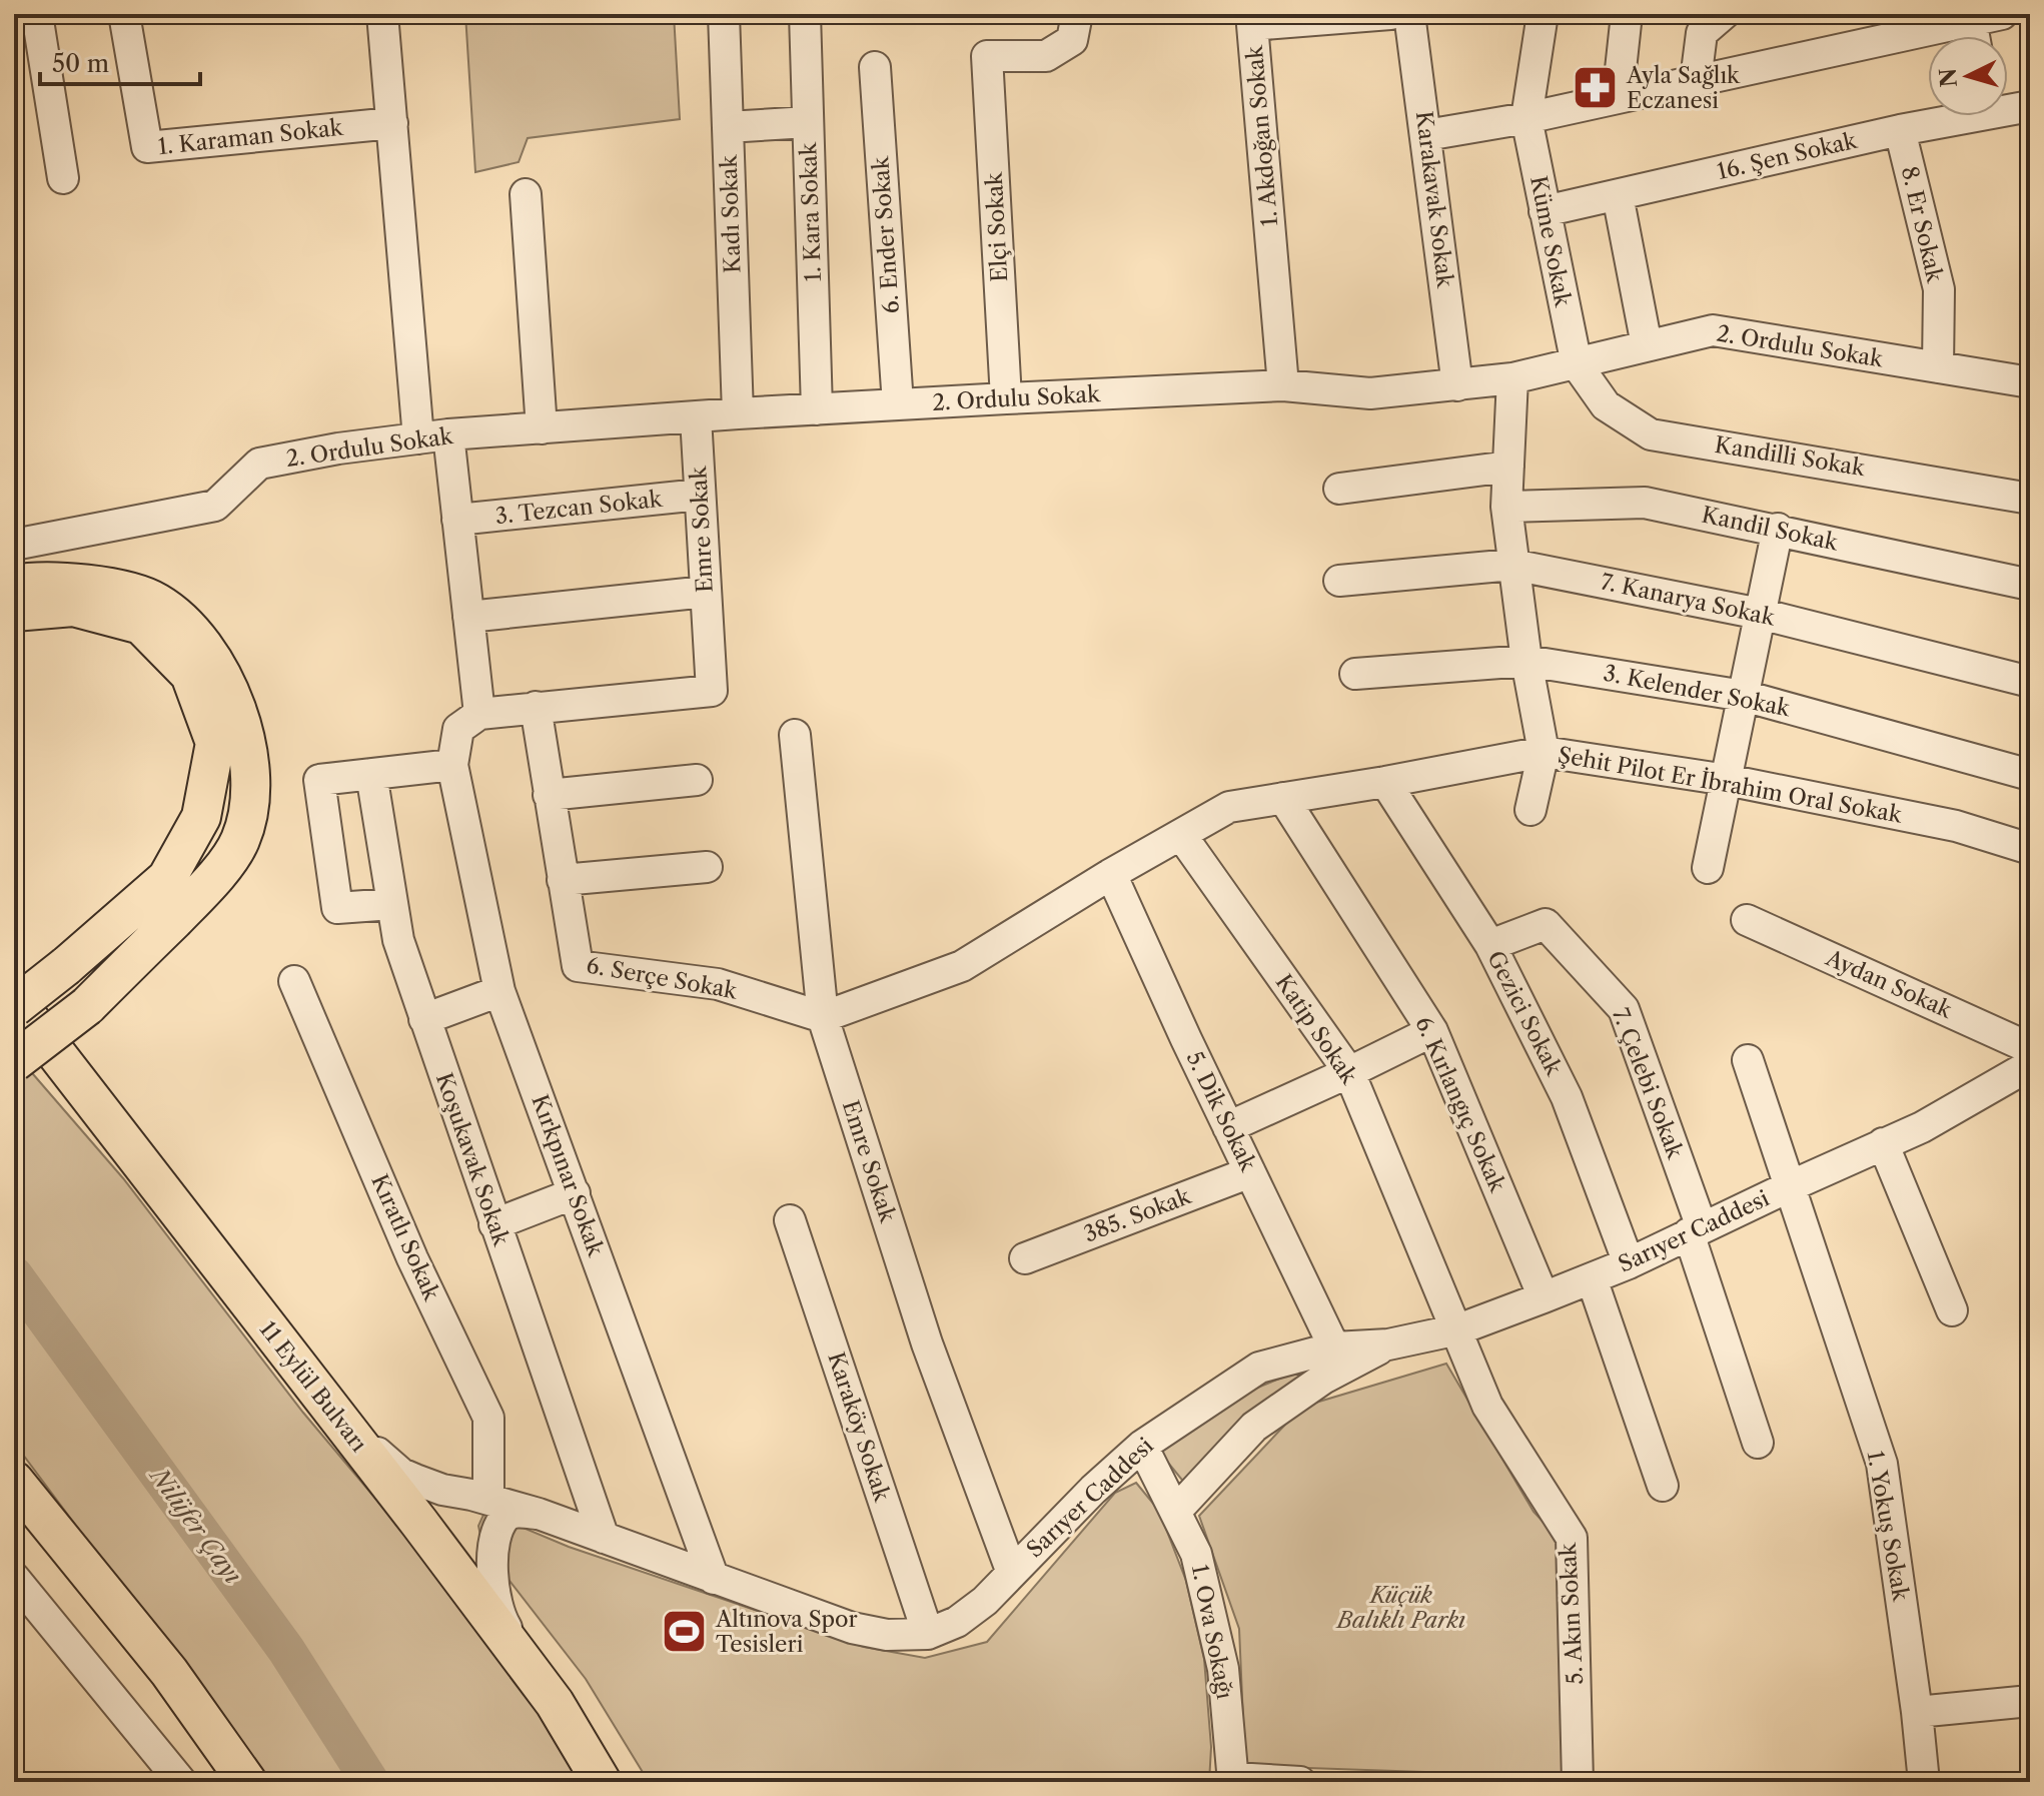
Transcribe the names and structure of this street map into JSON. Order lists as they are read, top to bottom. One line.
{"streets":{"main road":["11 Eylül Bulvarı"],"street":["1. Akdoğan Sokak","1. Karaman Sokak","16. Şen Sokak","Karakavak Sokak","1. Kara Sokak","Kadı Sokak","8. Er Sokak","Elçi Sokak","6. Ender Sokak","Küme Sokak","2. Ordulu Sokak","Kandilli Sokak","3. Tezcan Sokak","Kandil Sokak","Emre Sokak","7. Kanarya Sokak","3. Kelender Sokak","Şehit Pilot Er İbrahim Oral Sokak","6. Serçe Sokak","Aydan Sokak","Gezici Sokak","Katip Sokak","7. Çelebi Sokak","6. Kırlangıç Sokak","5. Dik Sokak","Koşukavak Sokak","Kırkpınar Sokak","385. Sokak","Sarıyer Caddesi","Kıratlı Sokak","Karaköy Sokak","1. Yokuş Sokak","5. Akın Sokak","1. Ova Sokağı"]},"crossings":[["1. Akdoğan Sokak","2. Ordulu Sokak"],["16. Şen Sokak","8. Er Sokak"],["16. Şen Sokak","Küme Sokak"],["Karakavak Sokak","2. Ordulu Sokak"],["1. Kara Sokak","2. Ordulu Sokak"],["Kadı Sokak","2. Ordulu Sokak"],["8. Er Sokak","2. Ordulu Sokak"],["Elçi Sokak","2. Ordulu Sokak"],["6. Ender Sokak","2. Ordulu Sokak"],["Küme Sokak","2. Ordulu Sokak"],["Küme Sokak","Kandilli Sokak"],["2. Ordulu Sokak","Kandilli Sokak"],["2. Ordulu Sokak","Emre Sokak"],["3. Tezcan Sokak","Emre Sokak"],["Emre Sokak","6. Serçe Sokak"],["Emre Sokak","Sarıyer Caddesi"],["Şehit Pilot Er İbrahim Oral Sokak","Gezici Sokak"],["Şehit Pilot Er İbrahim Oral Sokak","Katip Sokak"],["Şehit Pilot Er İbrahim Oral Sokak","6. Kırlangıç Sokak"],["Şehit Pilot Er İbrahim Oral Sokak","5. Dik Sokak"],["Gezici Sokak","7. Çelebi Sokak"],["Gezici Sokak","Sarıyer Caddesi"],["Katip Sokak","Sarıyer Caddesi"],["Katip Sokak","5. Akın Sokak"],["7. Çelebi Sokak","Sarıyer Caddesi"],["6. Kırlangıç Sokak","Sarıyer Caddesi"],["5. Dik Sokak","385. Sokak"],["5. Dik Sokak","Sarıyer Caddesi"],["Koşukavak Sokak","Sarıyer Caddesi"],["Kırkpınar Sokak","Sarıyer Caddesi"],["Sarıyer Caddesi","Kıratlı Sokak"],["Sarıyer Caddesi","11 Eylül Bulvarı"],["Sarıyer Caddesi","Karaköy Sokak"],["Sarıyer Caddesi","1. Yokuş Sokak"],["Sarıyer Caddesi","5. Akın Sokak"],["Sarıyer Caddesi","1. Ova Sokağı"]],"water":["Nilüfer Çayı"],"parks":["Küçük Balıklı Parkı"],"places":{"pharmacy":["Ayla Sağlık Eczanesi"],"sports":["Altınova Spor Tesisleri"]},"scale_bar":"50 m","north":"left"}
